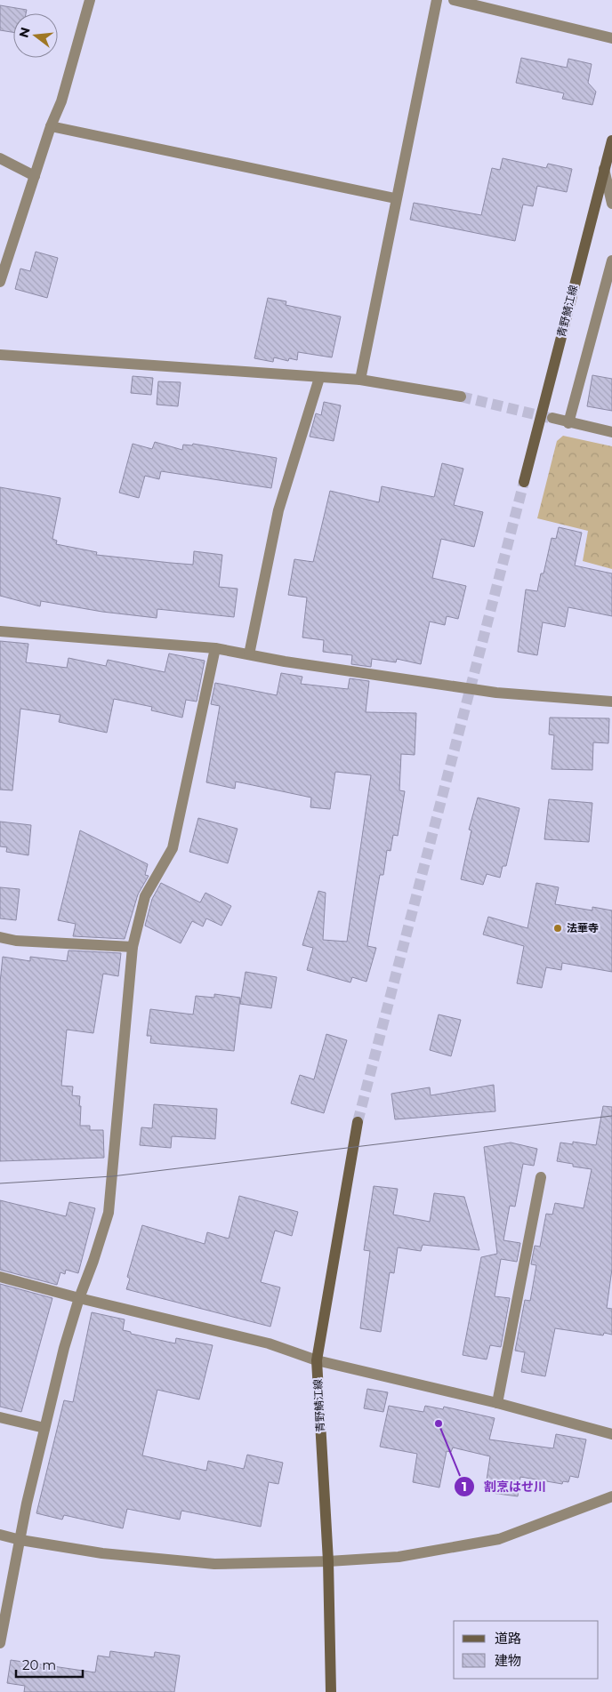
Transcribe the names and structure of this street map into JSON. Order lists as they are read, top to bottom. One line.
{"streets":{"main road":["青野鯖江線"]},"places":["法華寺","割烹はせ川"],"legend":["道路","建物"],"scale_bar":"20 m","north":"left"}
